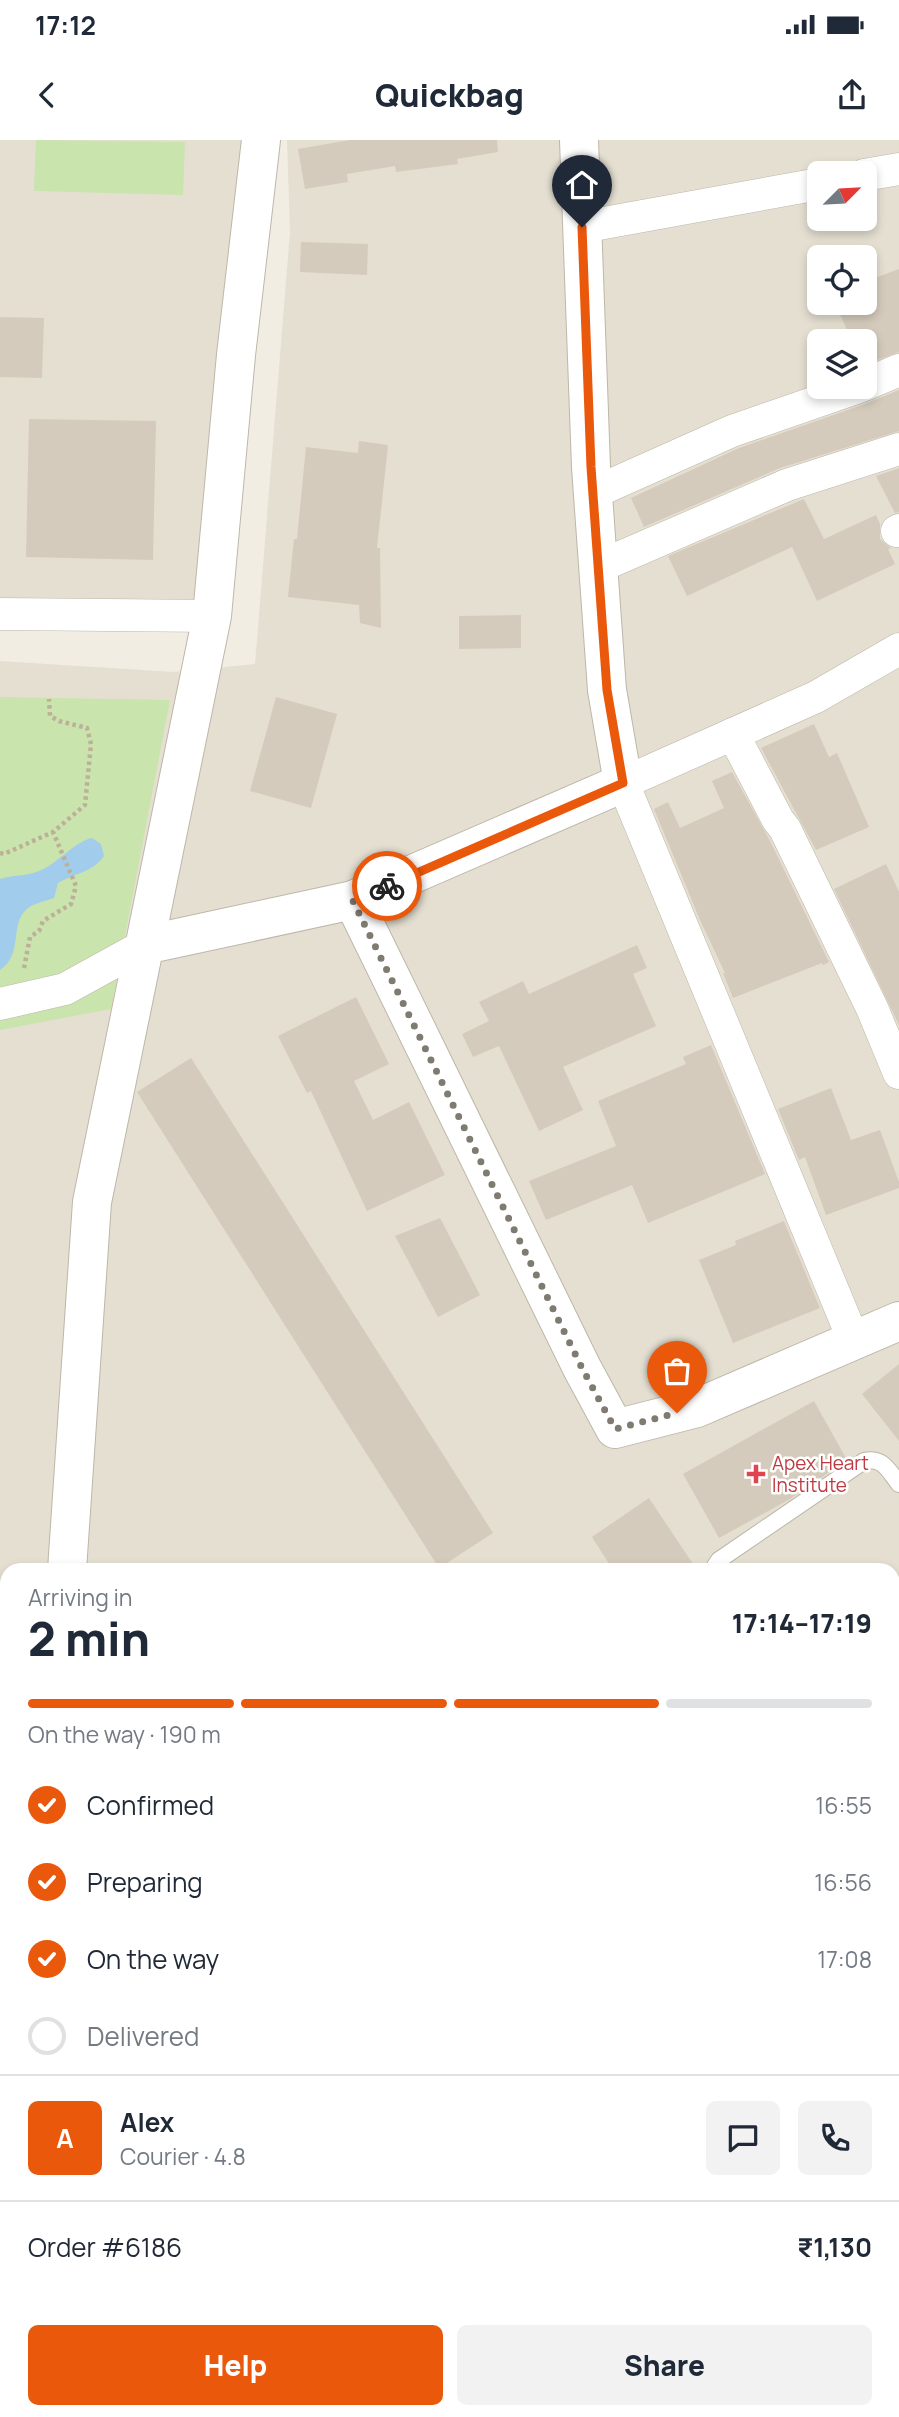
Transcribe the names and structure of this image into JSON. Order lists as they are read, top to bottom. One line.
{"places":{"health":["Apex Heart Institute"]},"north":"top right","page":{"status":"17:12","header":"Quickbag","heading":["2 min","Arriving in","17:14–17:19"],"panel":["Alex","Courier · 4.8","Order #6186","₹1,130"],"bar":"On the way · 190 m","list":[["Confirmed","16:55"],["Preparing","16:56"],["On the way","17:08"],"Delivered"],"round":"A","buttons":["Help","Share"]}}
